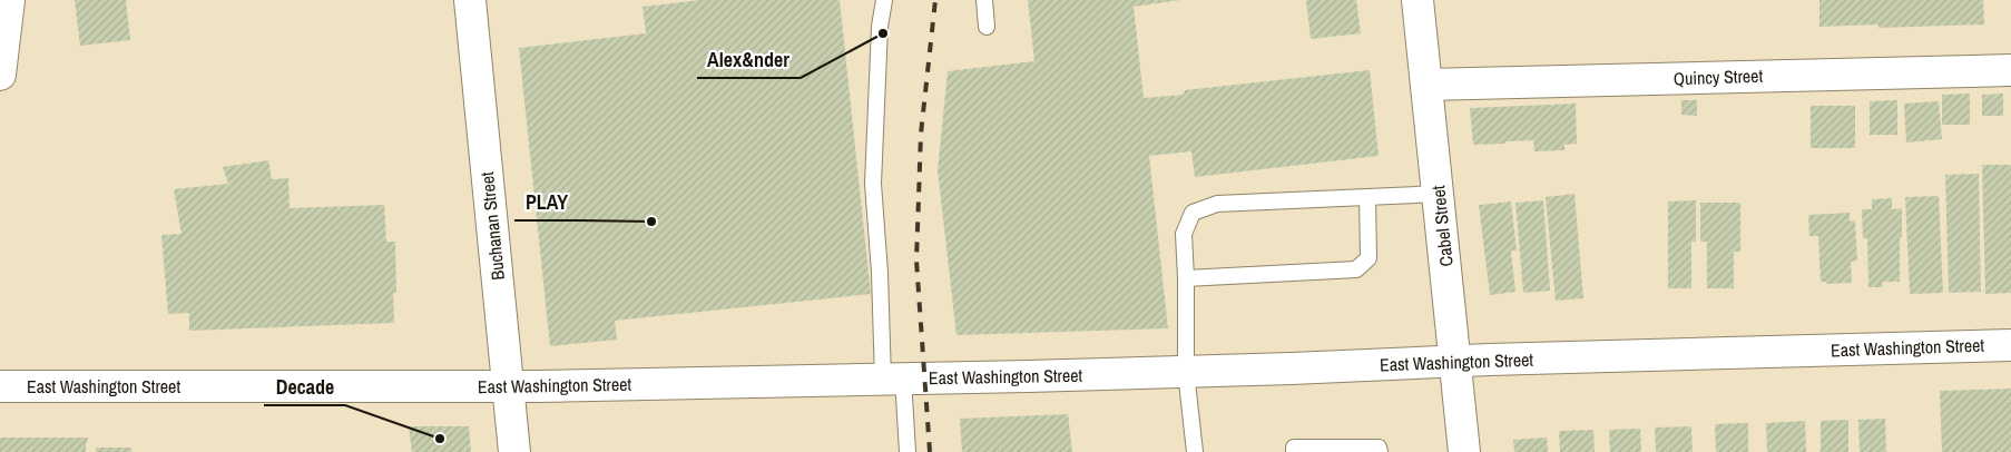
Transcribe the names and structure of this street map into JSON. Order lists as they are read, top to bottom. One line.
{"streets":{"street":["Quincy Street","Buchanan Street","Cabel Street","East Washington Street"]},"crossings":[["Quincy Street","Cabel Street"],["Buchanan Street","East Washington Street"],["Cabel Street","East Washington Street"]],"places":["Alex&nder","PLAY","Decade"]}
